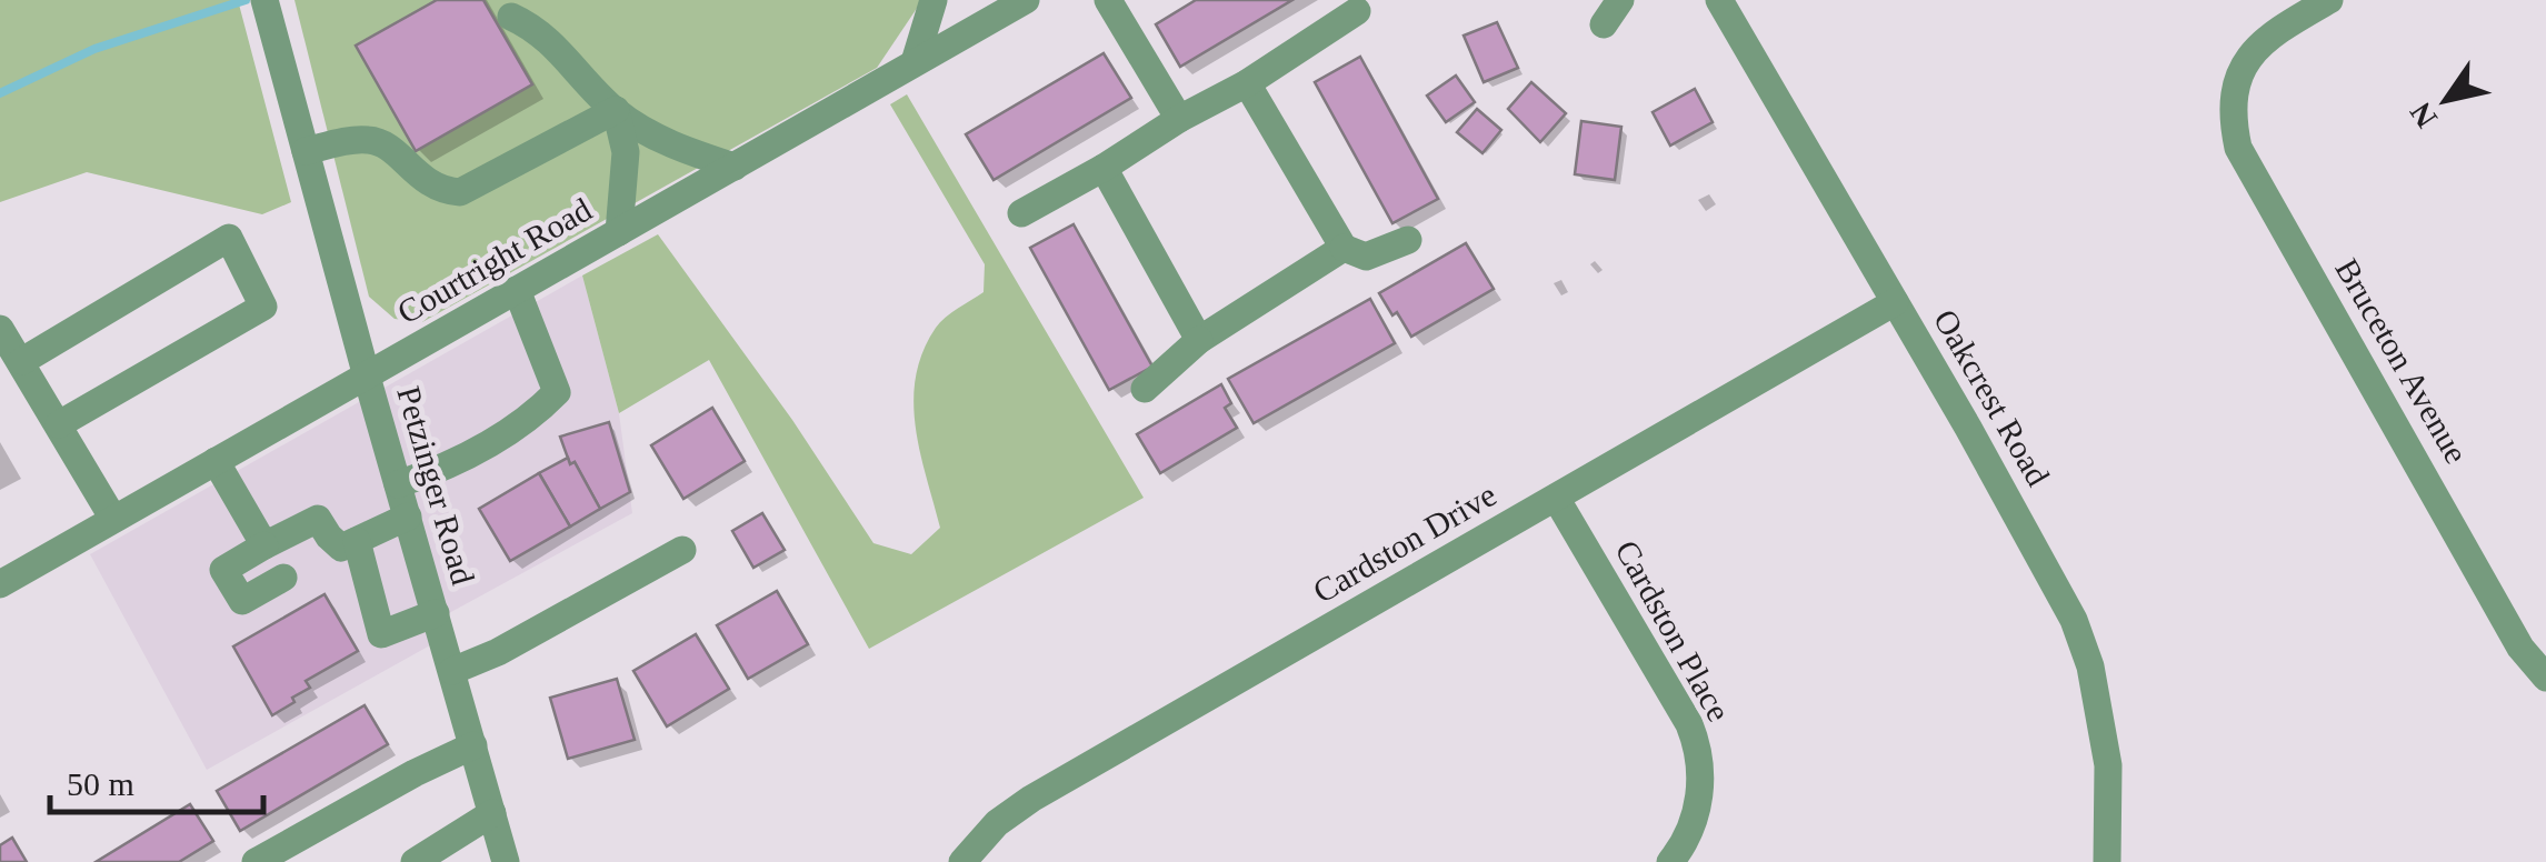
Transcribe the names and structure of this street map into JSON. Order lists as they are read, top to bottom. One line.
{"streets":{"street":["Courtright Road","Bruceton Avenue","Oakcrest Road","Petzinger Road","Cardston Drive","Cardston Place"]},"crossings":[["Courtright Road","Petzinger Road"],["Oakcrest Road","Cardston Drive"],["Cardston Drive","Cardston Place"]],"scale_bar":"50 m","north":"bottom left"}
